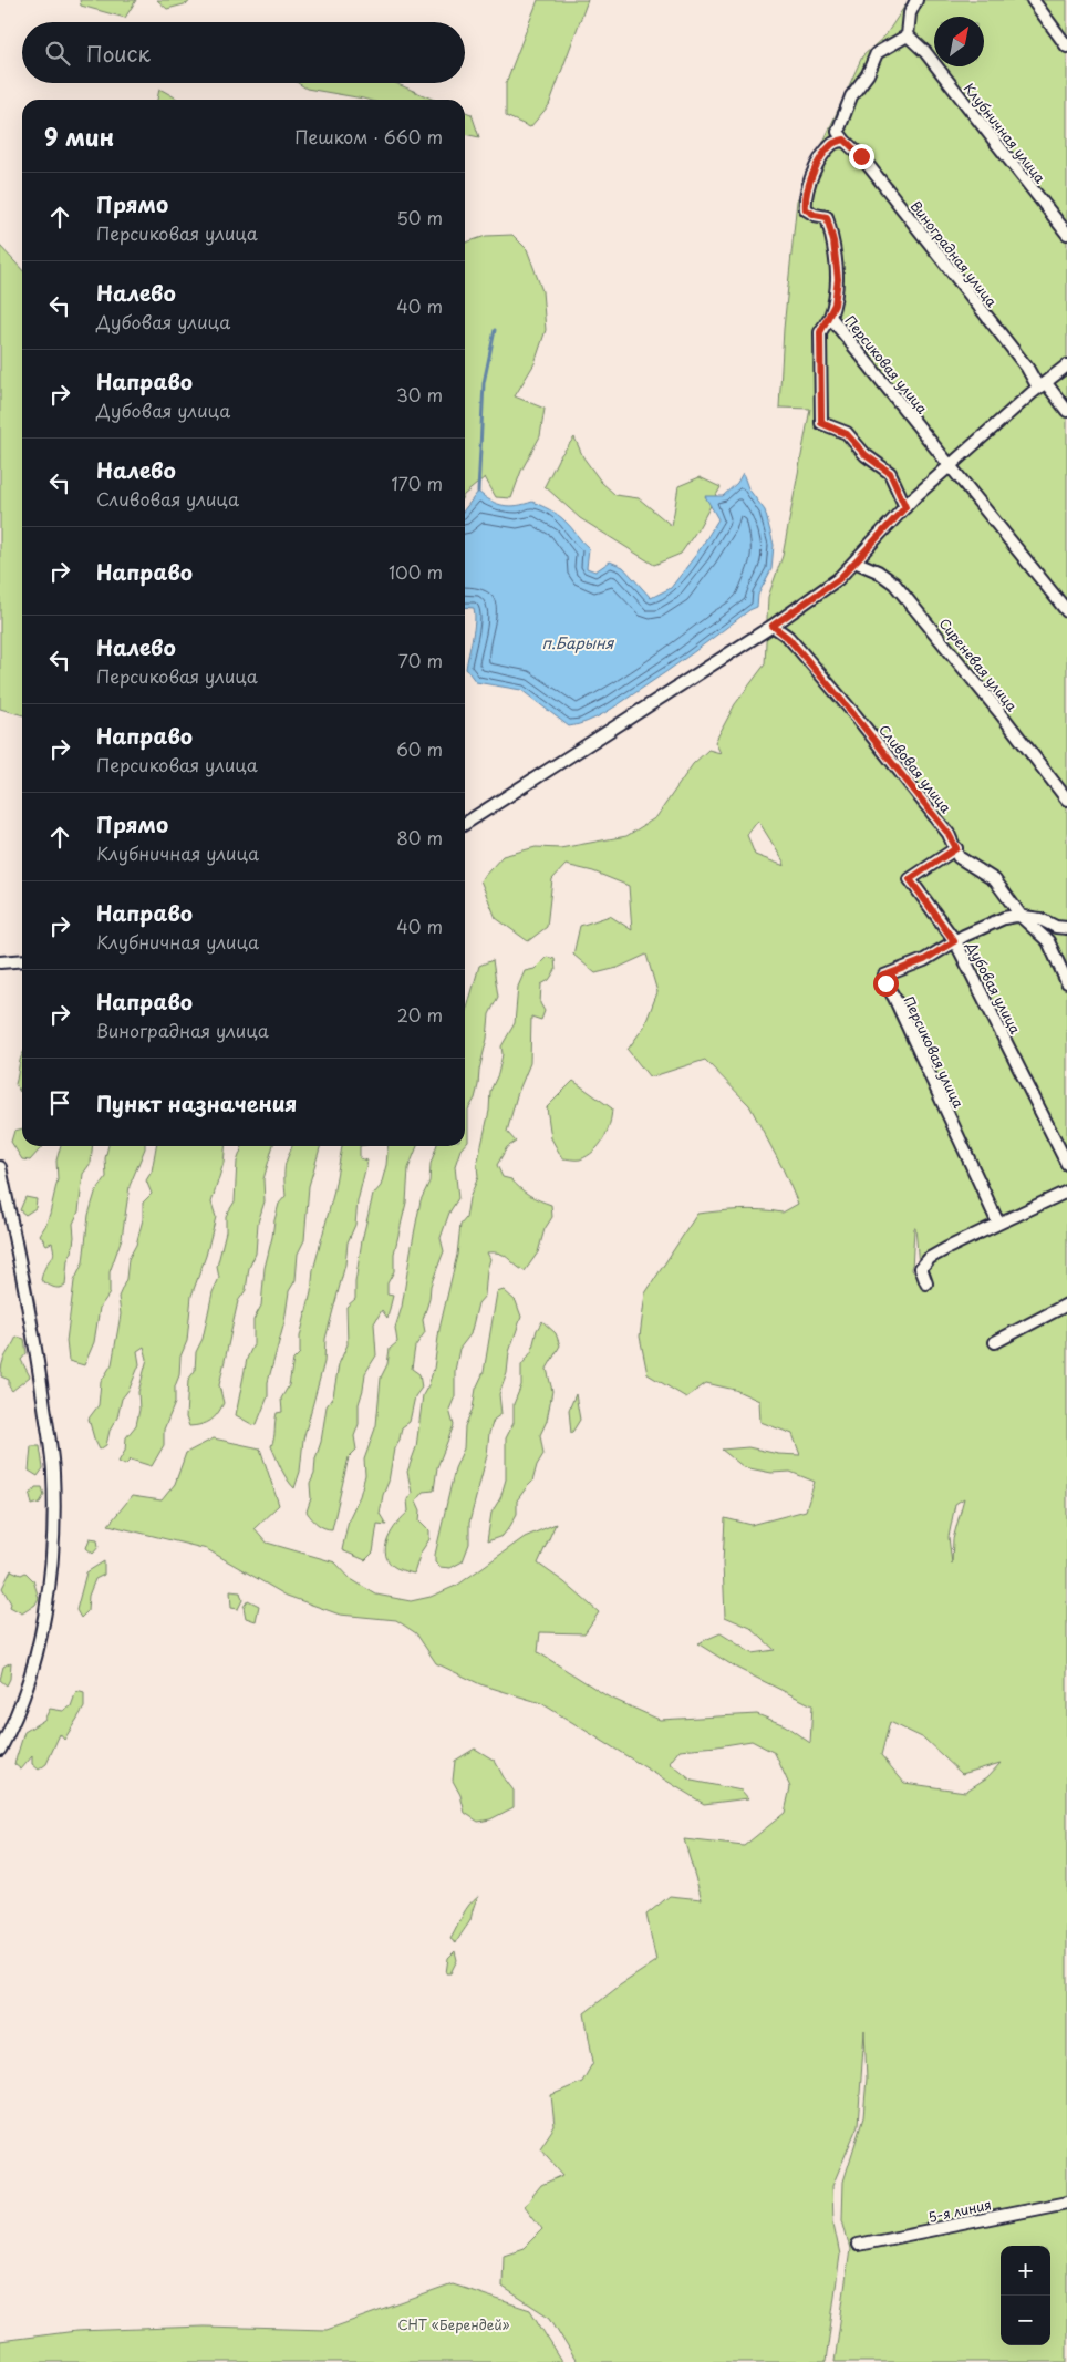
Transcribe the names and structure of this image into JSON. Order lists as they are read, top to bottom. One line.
{"streets":{"street":["Клубничная улица","Виноградная улица","Персиковая улица","Сиреневая улица","Сливовая улица","Дубовая улица","5-я линия"]},"crossings":[["Персиковая улица","Сливовая улица"],["Персиковая улица","Дубовая улица"],["Сливовая улица","Дубовая улица"]],"water":["п.Барыня"],"parks":["СНТ «Берендей»"],"north":"top right","page":{"search":"Поиск","heading":["9 мин","Пешком · 660 m"],"list":[["Прямо","Персиковая улица","50 m"],["Налево","Дубовая улица","40 m"],["Направо","Дубовая улица","30 m"],["Налево","Сливовая улица","170 m"],["Направо","100 m"],["Налево","Персиковая улица","70 m"],["Направо","Персиковая улица","60 m"],["Прямо","Клубничная улица","80 m"],["Направо","Клубничная улица","40 m"],["Направо","Виноградная улица","20 m"],"Пункт назначения"],"map_buttons":["+","−"]}}
